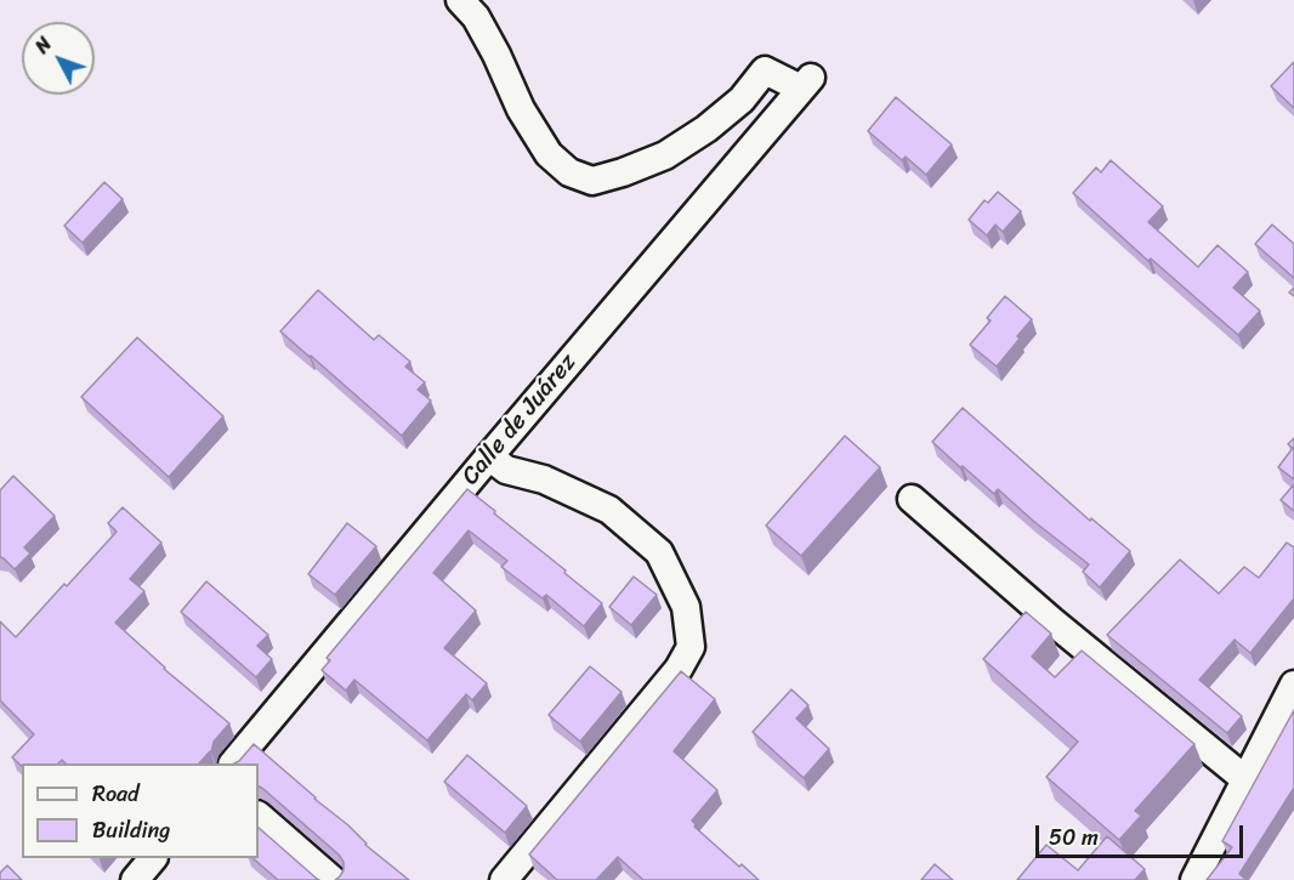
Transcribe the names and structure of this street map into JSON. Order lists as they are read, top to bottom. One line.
{"streets":{"street":["Calle de Juárez"]},"legend":["Road","Building"],"scale_bar":"50 m","north":"top left"}
